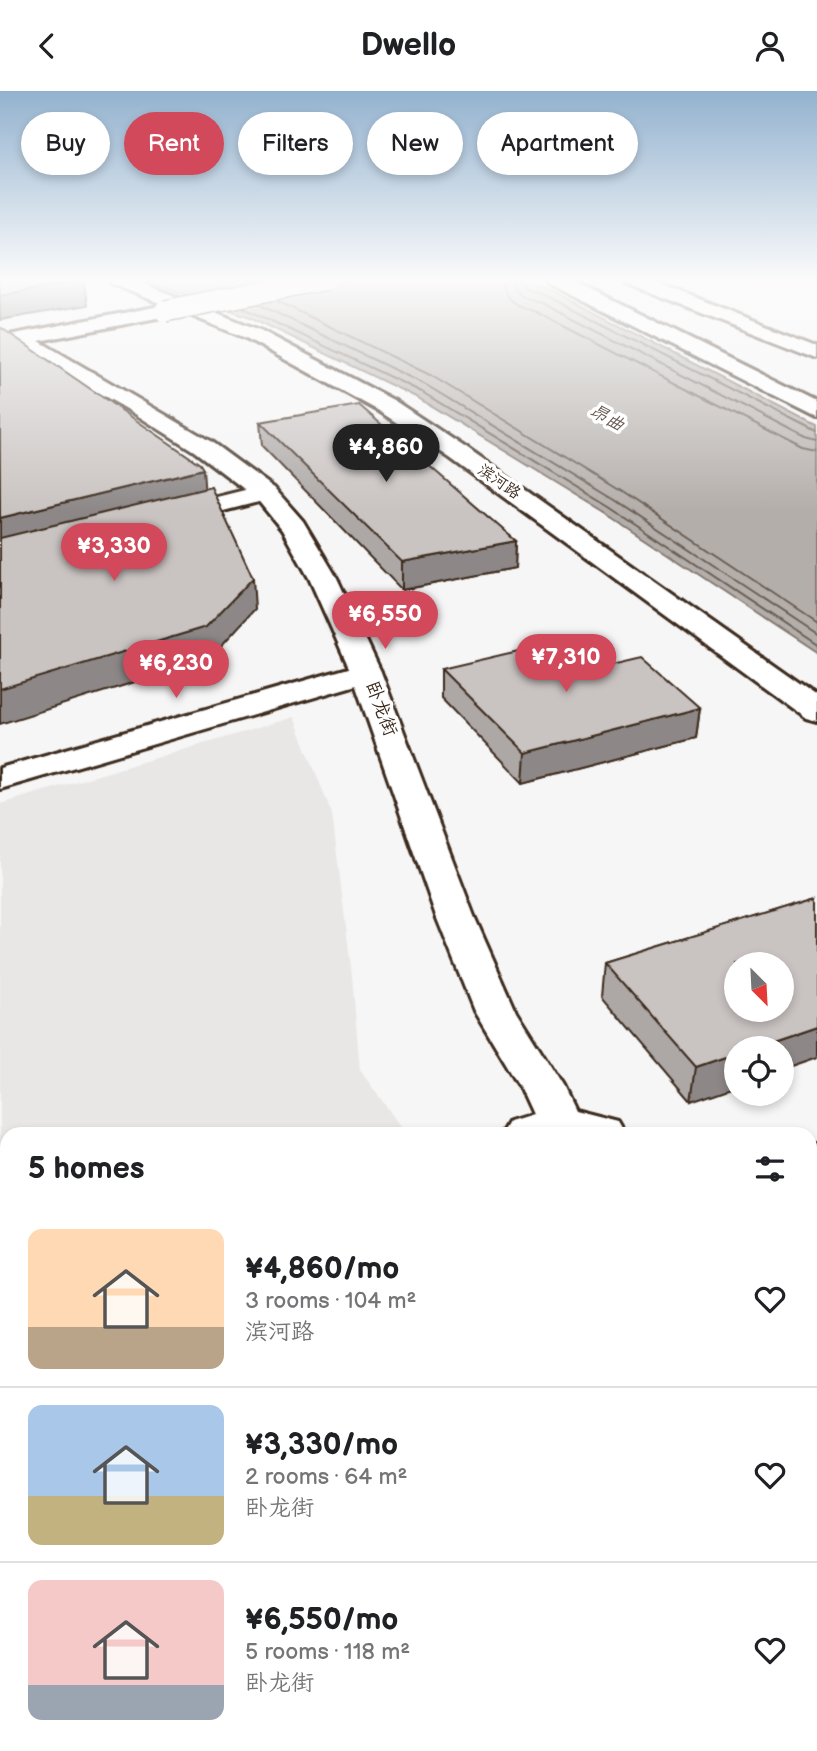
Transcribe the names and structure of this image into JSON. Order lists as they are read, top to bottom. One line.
{"streets":{"street":["滨河路","卧龙街"]},"water":["昂曲"],"north":"bottom right","page":{"header":"Dwello","chip":["Buy","Rent","Filters","New","Apartment"],"price":["¥4,860","¥3,330","¥6,550","¥7,310","¥6,230"],"heading":"5 homes","list":[{"name":"¥4,860/mo","note":"3 rooms · 104 m² · 滨河路"},{"name":"¥3,330/mo","note":"2 rooms · 64 m² · 卧龙街"},{"name":"¥6,550/mo","note":"5 rooms · 118 m² · 卧龙街"}]}}
